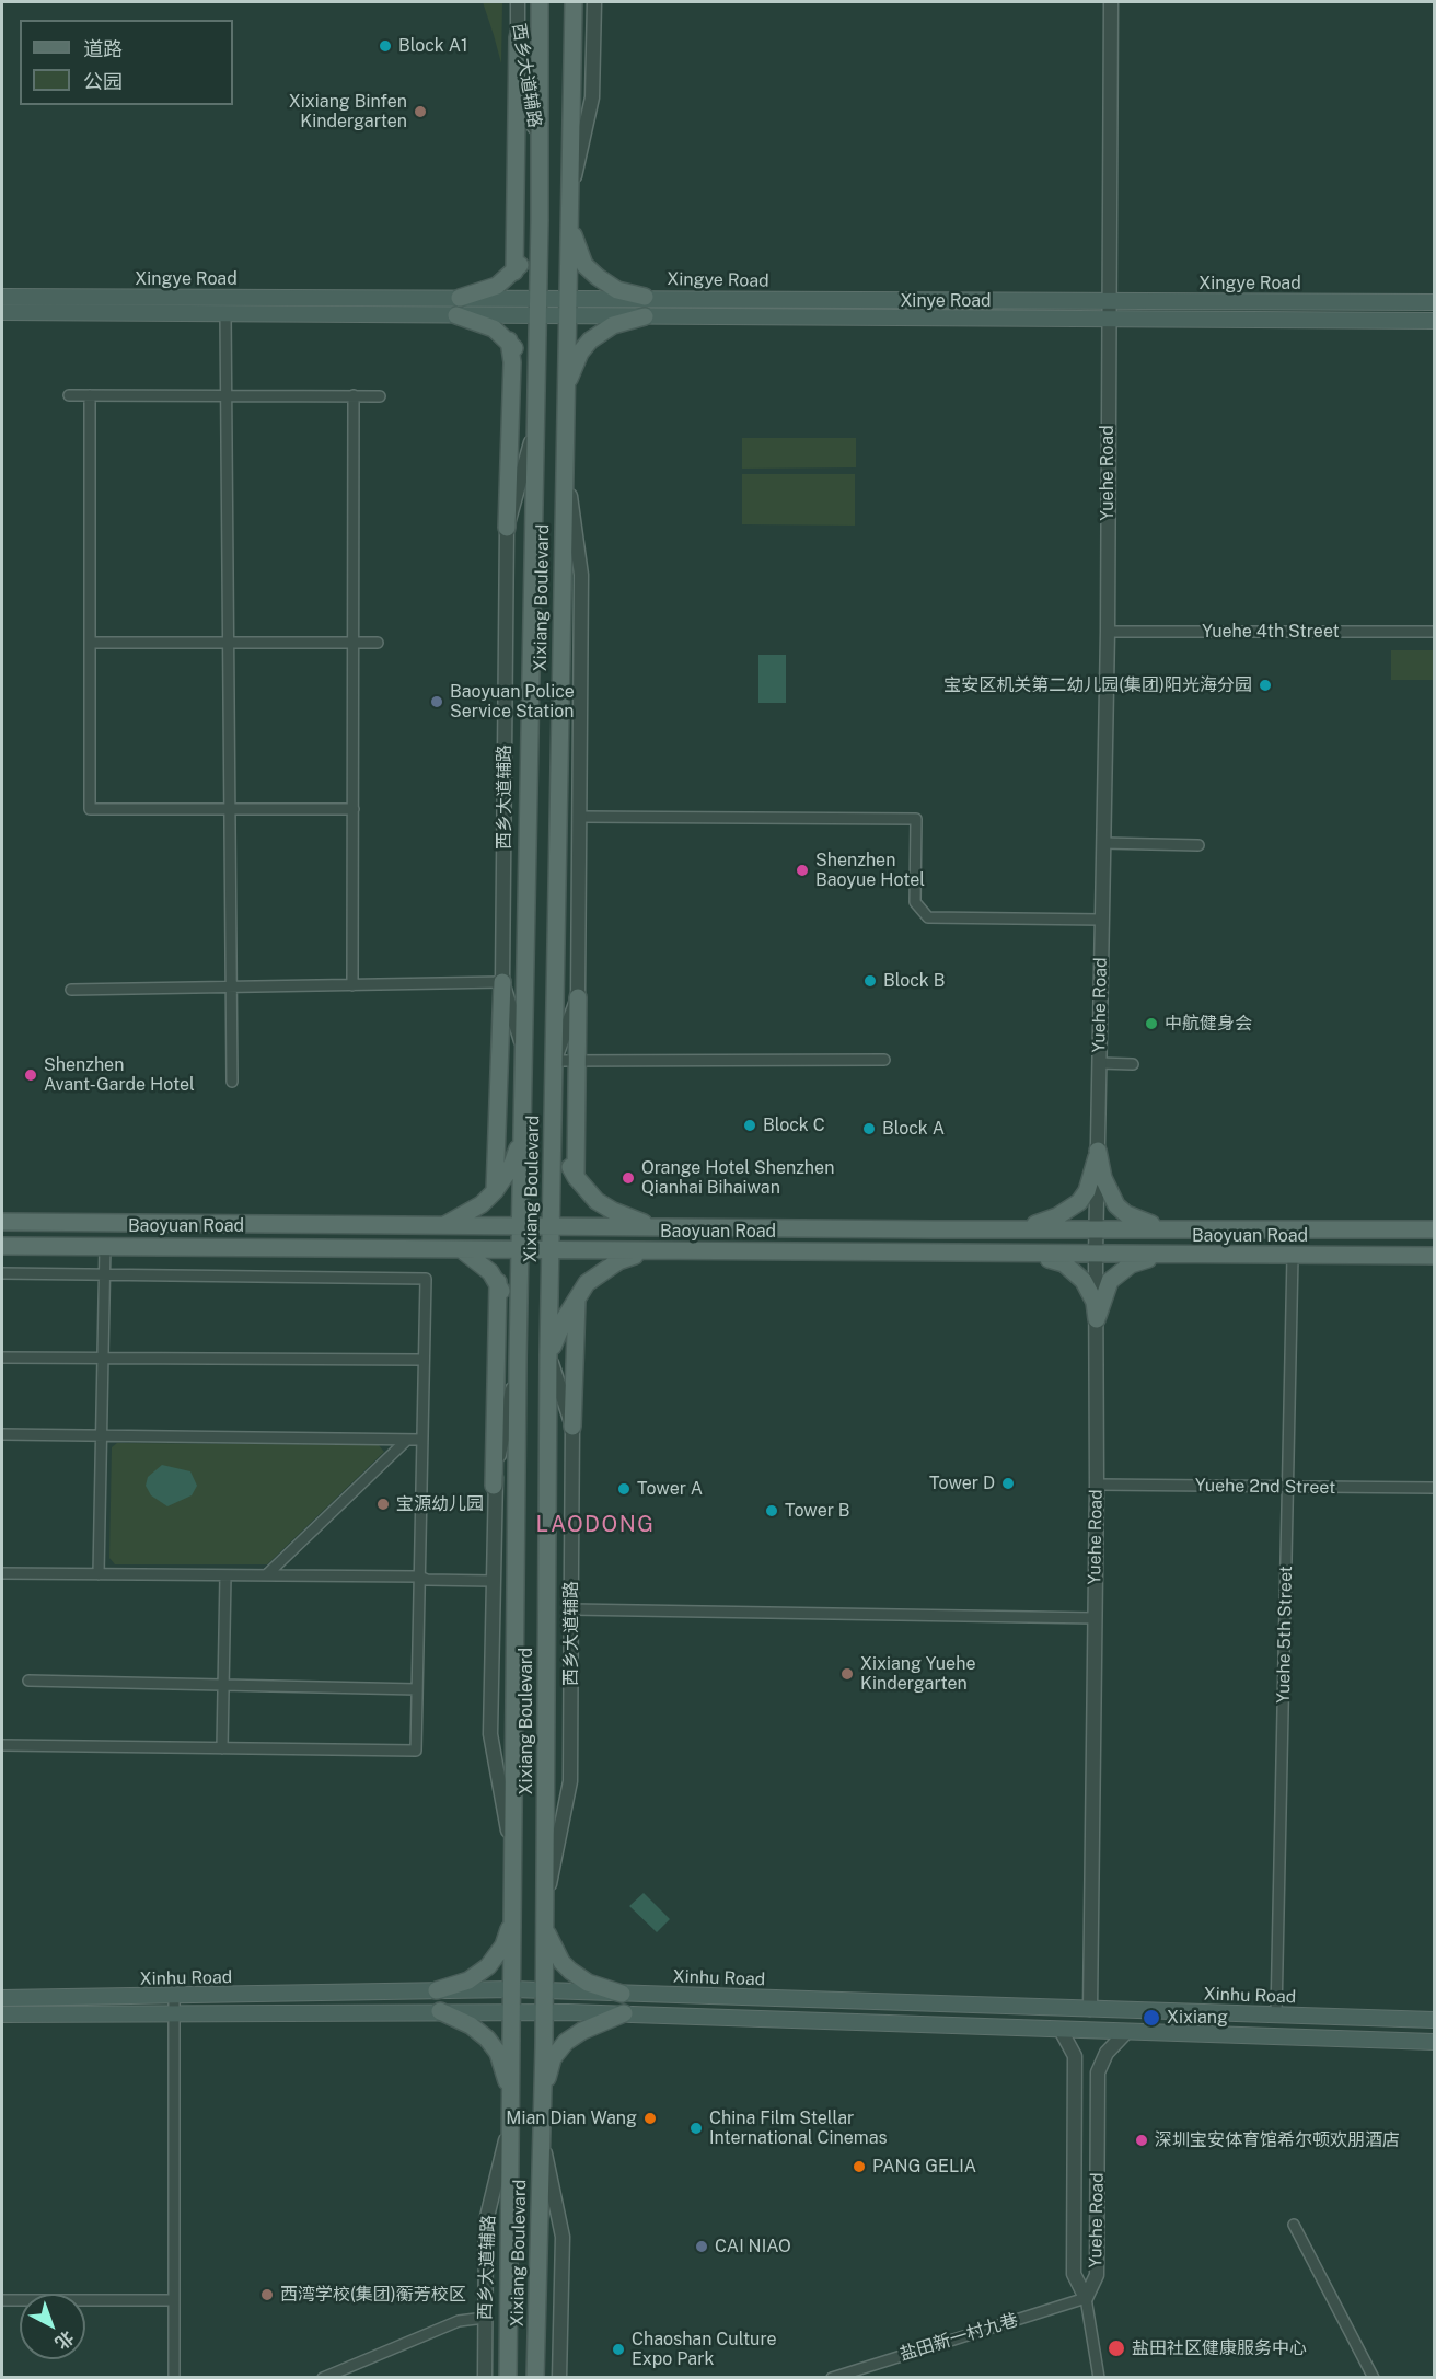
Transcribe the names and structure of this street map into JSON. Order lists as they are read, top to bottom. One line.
{"streets":{"main road":["Xingye Road","Xinye Road","Xixiang Boulevard","Baoyuan Road","Xinhu Road"],"street":["西乡大道辅路","Yuehe Road","Yuehe 4th Street","Yuehe 2nd Street","Yuehe 5th Street","盐田新一村九巷"]},"crossings":[["西乡大道辅路","Xixiang Boulevard"],["Xingye Road","Xinye Road"],["Xingye Road","Yuehe Road"],["Xingye Road","Xixiang Boulevard"],["Xinye Road","Yuehe Road"],["Xinye Road","Xixiang Boulevard"],["Yuehe Road","Yuehe 4th Street"],["Yuehe Road","Baoyuan Road"],["Yuehe Road","Yuehe 2nd Street"],["Yuehe Road","Xinhu Road"],["Yuehe Road","盐田新一村九巷"],["Xixiang Boulevard","Baoyuan Road"],["Xixiang Boulevard","Xinhu Road"],["Baoyuan Road","Yuehe 5th Street"],["Yuehe 2nd Street","Yuehe 5th Street"],["Yuehe 5th Street","Xinhu Road"]],"districts":["LAODONG"],"places":["Block A1","Xixiang Binfen Kindergarten","宝安区机关第二幼儿园(集团)阳光海分园","Baoyuan Police Service Station","Shenzhen Baoyue Hotel","Block B","中航健身会","Shenzhen Avant-Garde Hotel","Block C","Block A","Orange Hotel Shenzhen Qianhai Bihaiwan","Tower D","Tower A","宝源幼儿园","Tower B","Xixiang Yuehe Kindergarten","Xixiang","Mian Dian Wang","China Film Stellar International Cinemas","深圳宝安体育馆希尔顿欢朋酒店","PANG GELIA","CAI NIAO","西湾学校(集团)蘅芳校区","盐田社区健康服务中心","Chaoshan Culture Expo Park"],"legend":["道路","公园"],"north":"bottom right"}
